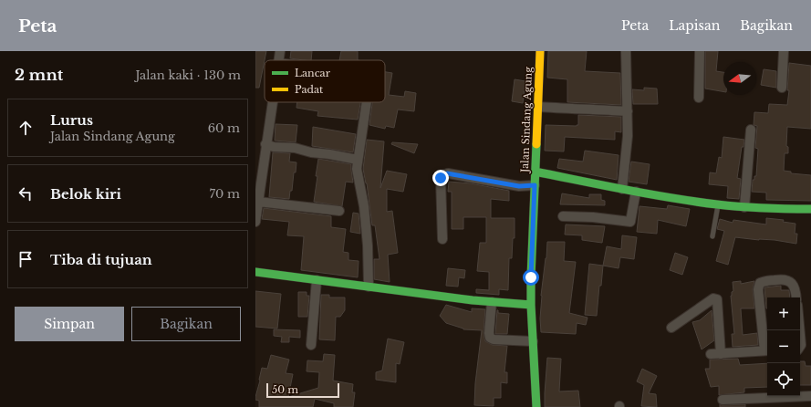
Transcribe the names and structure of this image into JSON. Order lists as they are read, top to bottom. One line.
{"streets":{"street":["Jalan Sindang Agung"]},"legend":["Lancar","Padat"],"scale_bar":"50 m","north":"left","page":{"header":"Peta","nav":["Peta","Lapisan","Bagikan"],"heading":["2 mnt","Jalan kaki · 130 m"],"list":[["Lurus","Jalan Sindang Agung","60 m"],["Belok kiri","70 m"],"Tiba di tujuan"],"buttons":["Simpan","Bagikan"],"map_buttons":["+","−"],"scale":"50 m"}}
